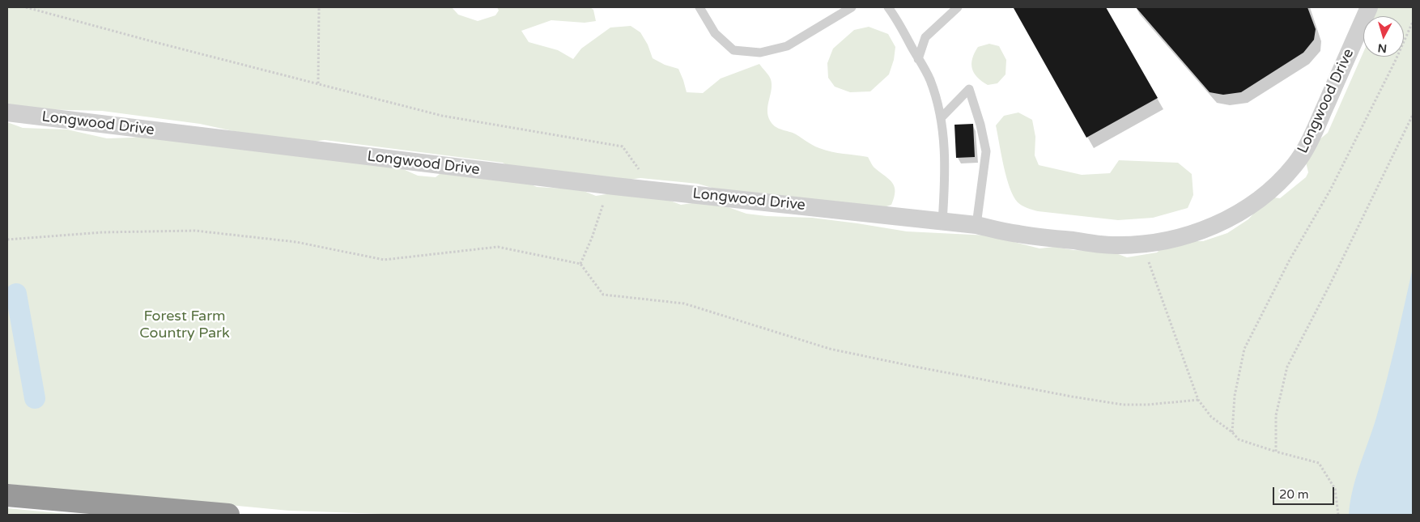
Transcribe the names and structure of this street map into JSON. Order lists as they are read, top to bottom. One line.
{"streets":{"street":["Longwood Drive"]},"parks":["Forest Farm Country Park"],"scale_bar":"20 m","north":"bottom"}
